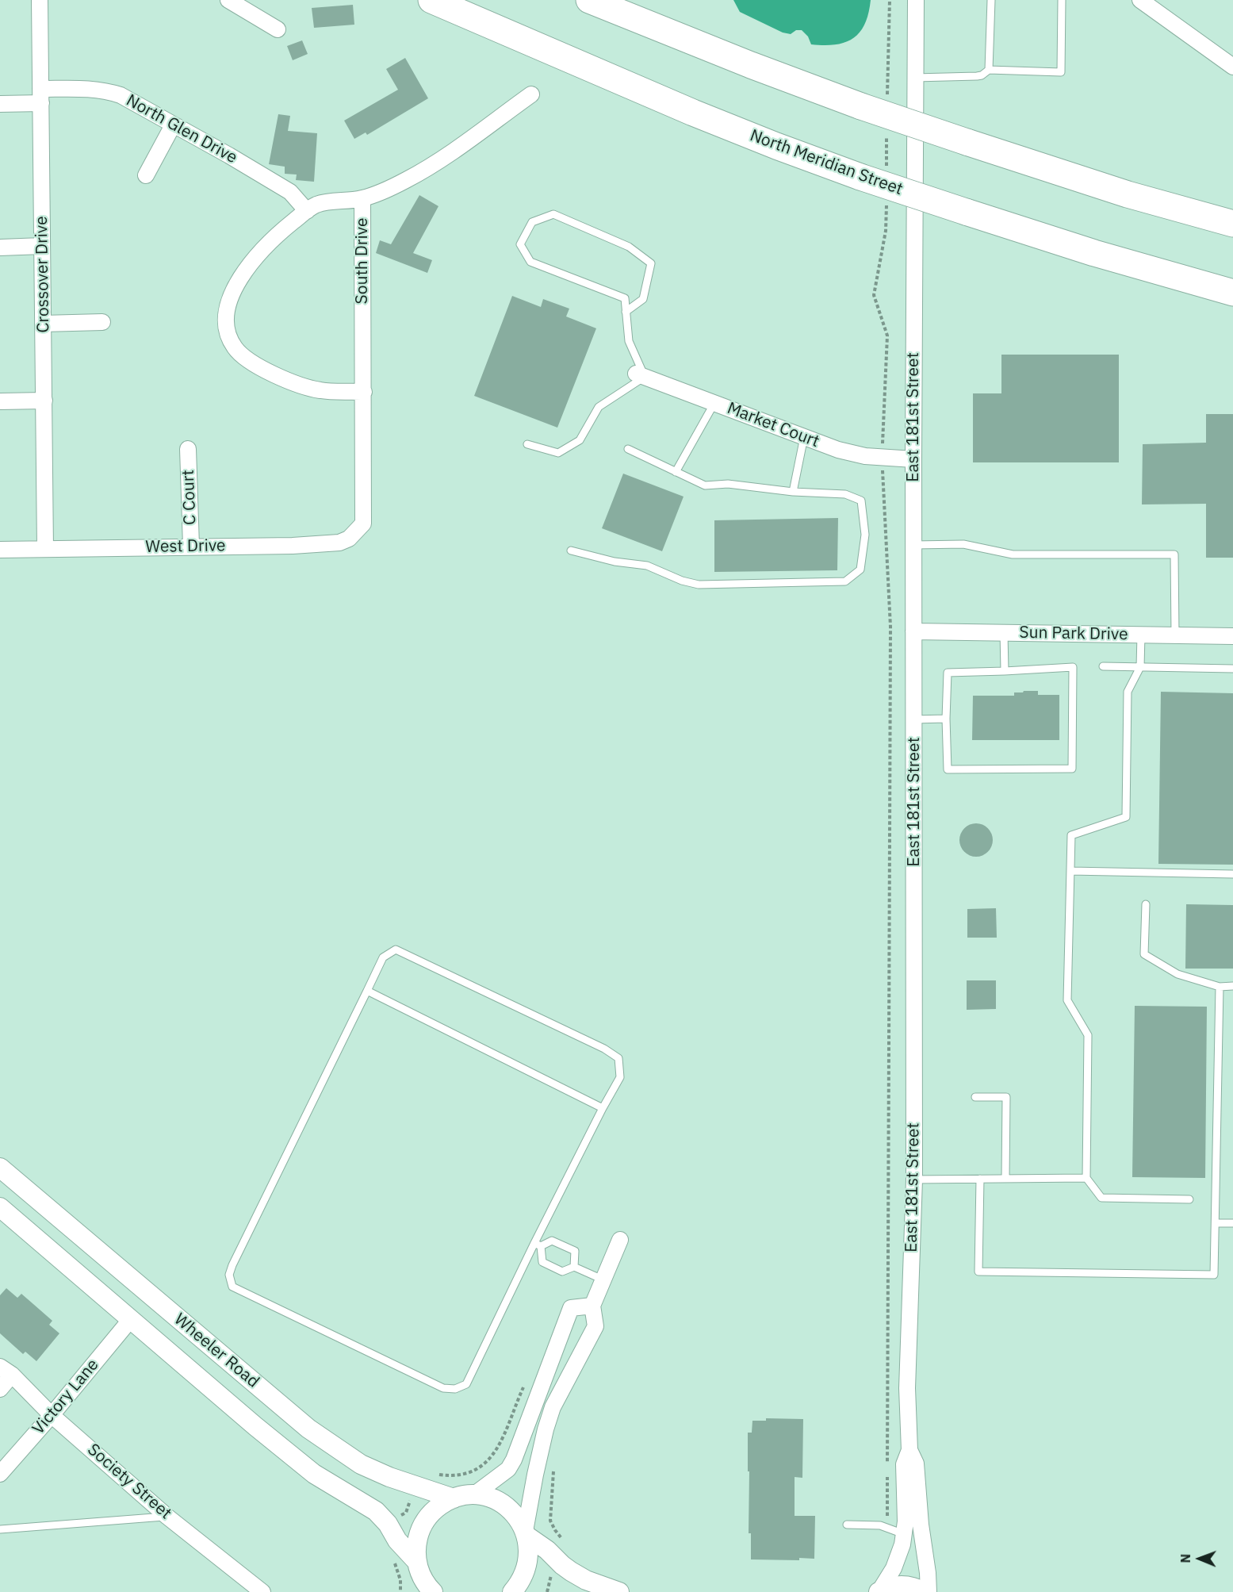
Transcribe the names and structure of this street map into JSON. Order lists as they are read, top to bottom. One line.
{"streets":{"highway":["North Meridian Street"],"street":["North Glen Drive","South Drive","Crossover Drive","East 181st Street","Market Court","C Court","West Drive","Sun Park Drive","Wheeler Road","Victory Lane","Society Street"]},"crossings":[["North Glen Drive","Crossover Drive"],["South Drive","West Drive"],["Crossover Drive","West Drive"],["East 181st Street","Market Court"],["East 181st Street","Sun Park Drive"],["C Court","West Drive"],["Wheeler Road","Victory Lane"],["Victory Lane","Society Street"]],"north":"left"}
